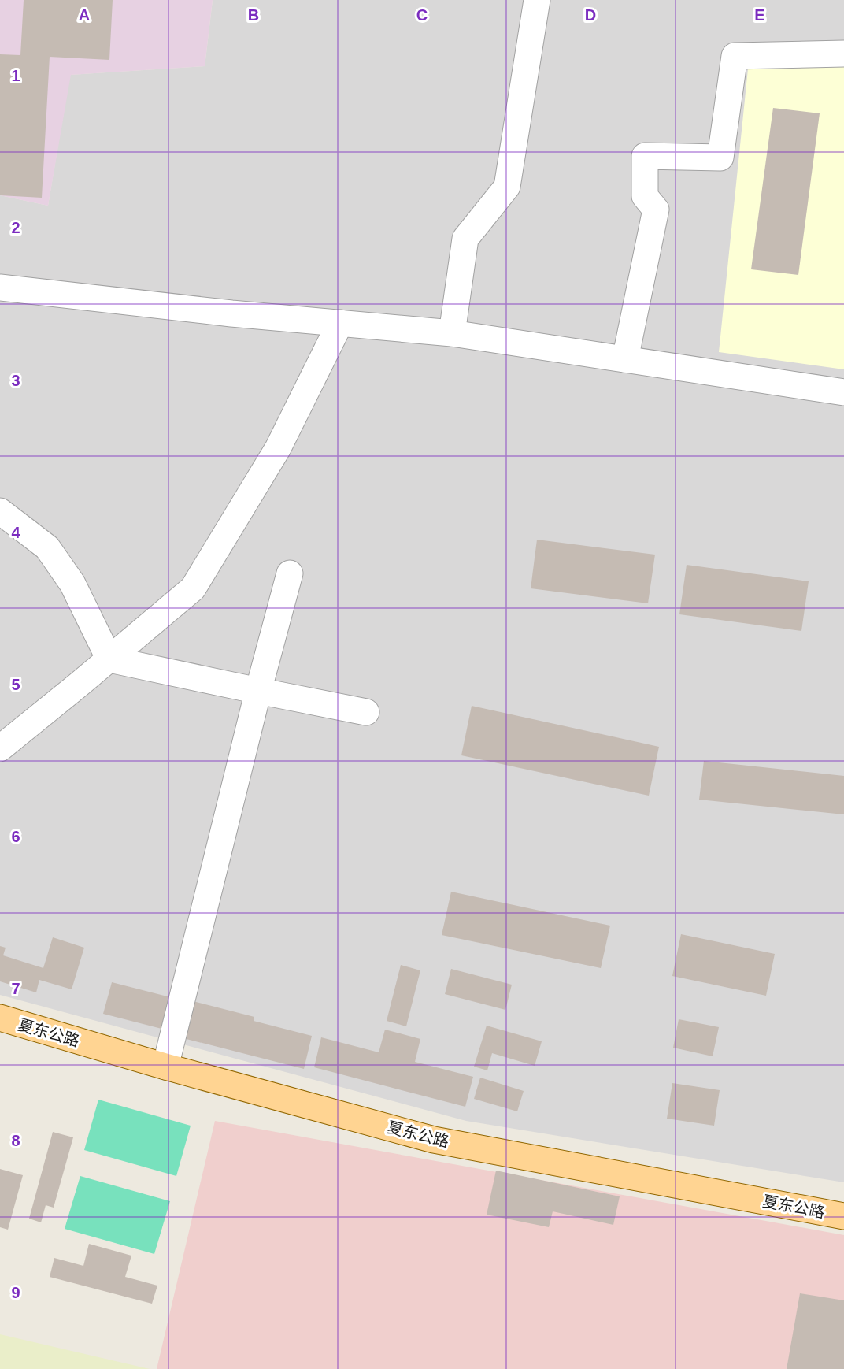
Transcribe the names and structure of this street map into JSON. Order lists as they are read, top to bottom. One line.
{"streets":{"main road":["夏东公路"]},"grid":{"columns":["A","B","C","D","E"],"rows":["1","2","3","4","5","6","7","8","9"]}}
